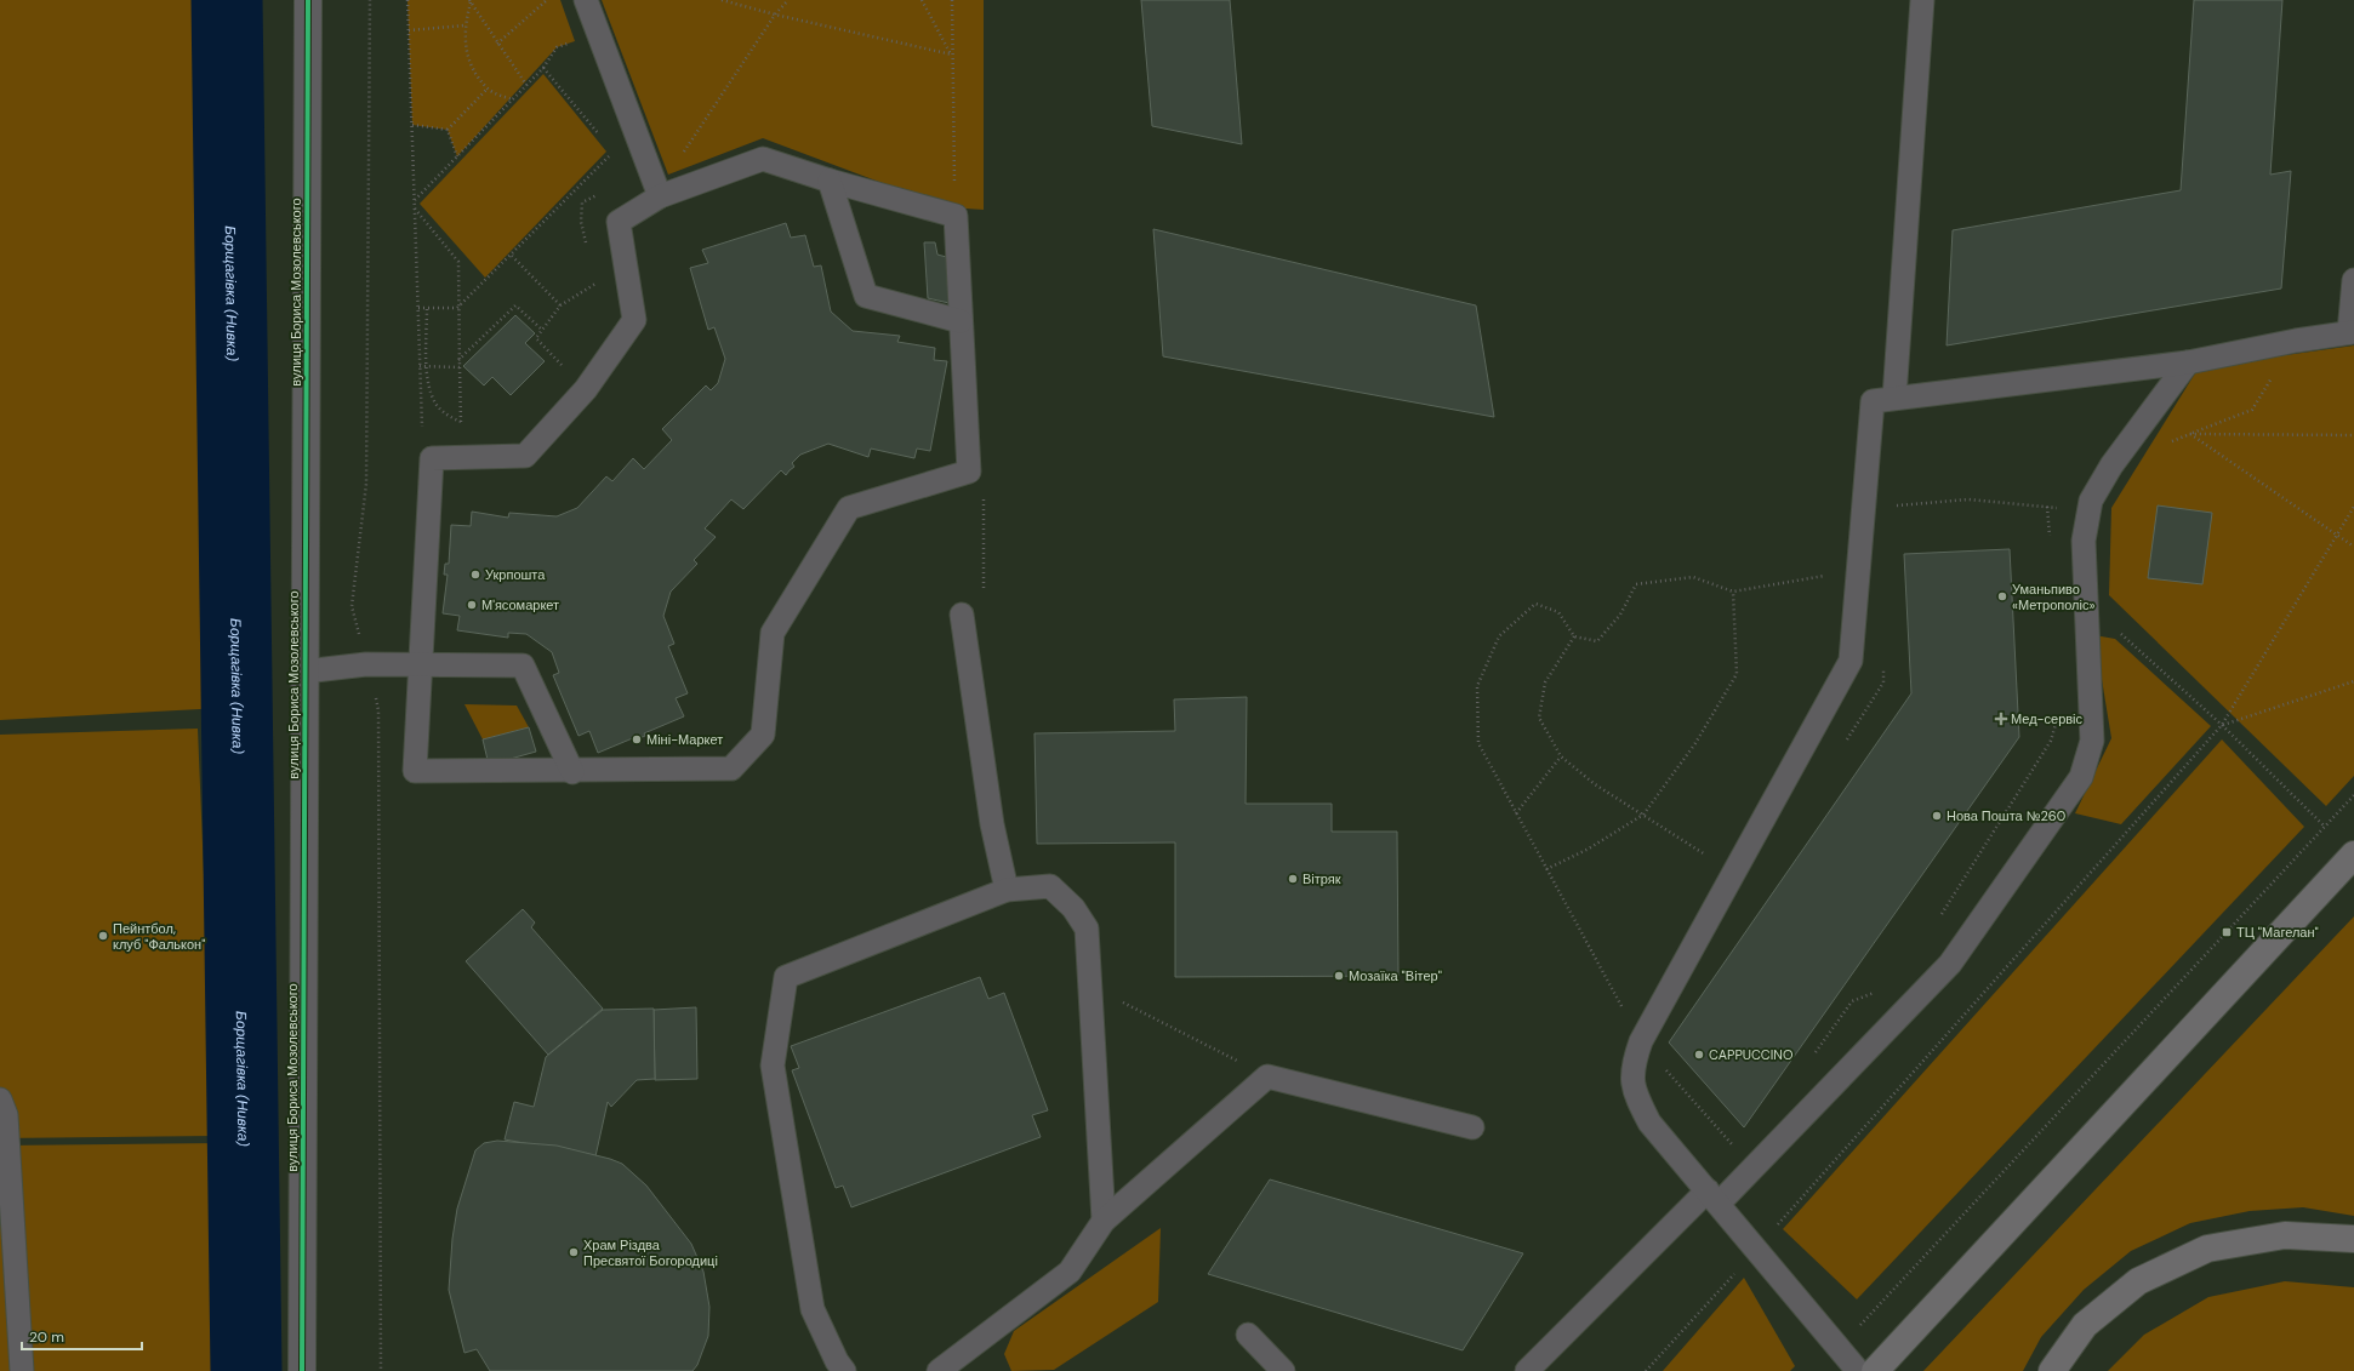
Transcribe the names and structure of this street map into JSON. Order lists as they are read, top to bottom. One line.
{"streets":{"street":["вулиця Бориса Мозолевського"]},"water":["Борщагівка (Нивка)"],"places":{"other":["Укрпошта","Уманьпиво «Метрополіс»","М'ясомаркет","Міні-Маркет","Нова Пошта №260","Вітряк","Пейнтбол, клуб \"Фалькон\"","Мозаїка \"Вітер\"","CAPPUCCINO","Храм Різдва Пресвятої Богородиці"],"health":["Мед-сервіс"],"transit":["ТЦ \"Магелан\""]},"scale_bar":"20 m"}
